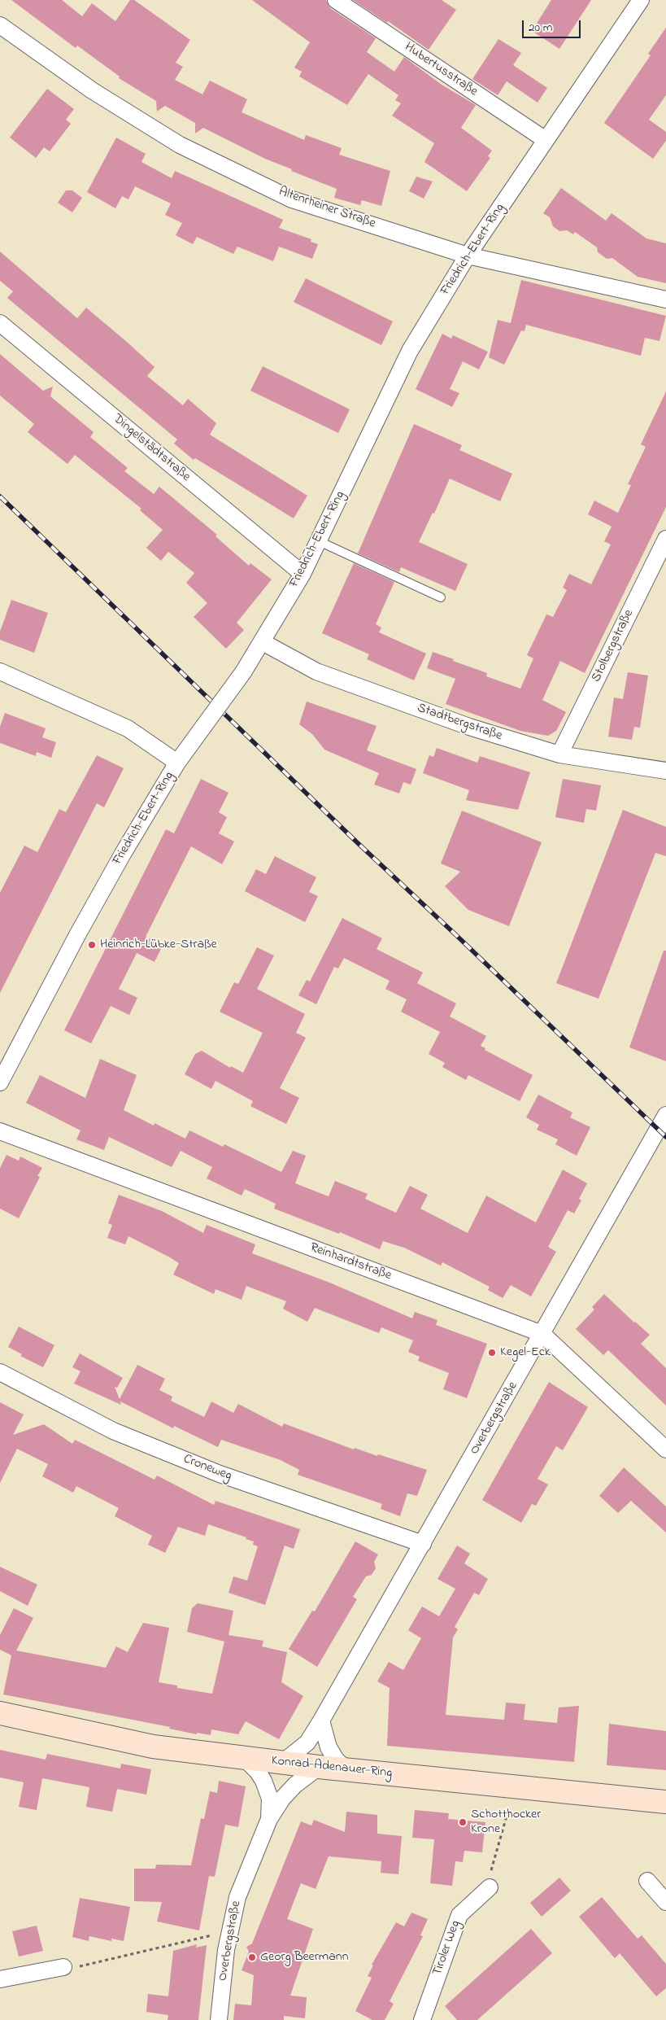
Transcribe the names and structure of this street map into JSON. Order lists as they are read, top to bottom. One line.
{"streets":{"main road":["Konrad-Adenauer-Ring"],"street":["Hubertusstraße","Altenrheiner Straße","Friedrich-Ebert-Ring","Dingelstädtstraße","Stolbergstraße","Stadtbergstraße","Reinhardtstraße","Overbergstraße","Croneweg","Tiroler Weg"]},"crossings":[["Hubertusstraße","Friedrich-Ebert-Ring"],["Altenrheiner Straße","Friedrich-Ebert-Ring"],["Friedrich-Ebert-Ring","Dingelstädtstraße"],["Friedrich-Ebert-Ring","Stadtbergstraße"],["Stolbergstraße","Stadtbergstraße"],["Reinhardtstraße","Overbergstraße"],["Overbergstraße","Croneweg"],["Overbergstraße","Konrad-Adenauer-Ring"]],"places":["Heinrich-Lübke-Straße","Kegel-Eck","Schotthocker Krone","Georg Beermann"],"scale_bar":"20 m"}
